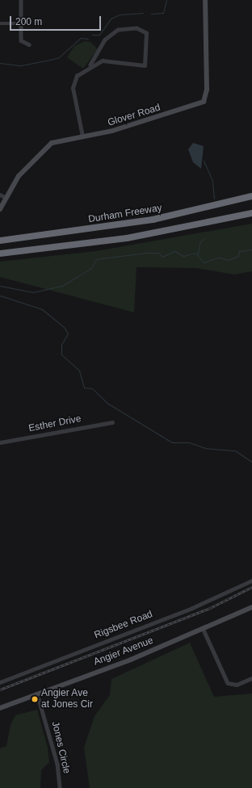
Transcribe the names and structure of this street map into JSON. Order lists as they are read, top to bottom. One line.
{"streets":{"highway":["Durham Freeway"],"street":["Glover Road","Esther Drive","Rigsbee Road","Angier Avenue","Jones Circle"]},"crossings":[["Angier Avenue","Jones Circle"]],"places":["Angier Ave at Jones Cir"],"scale_bar":"200 m"}
